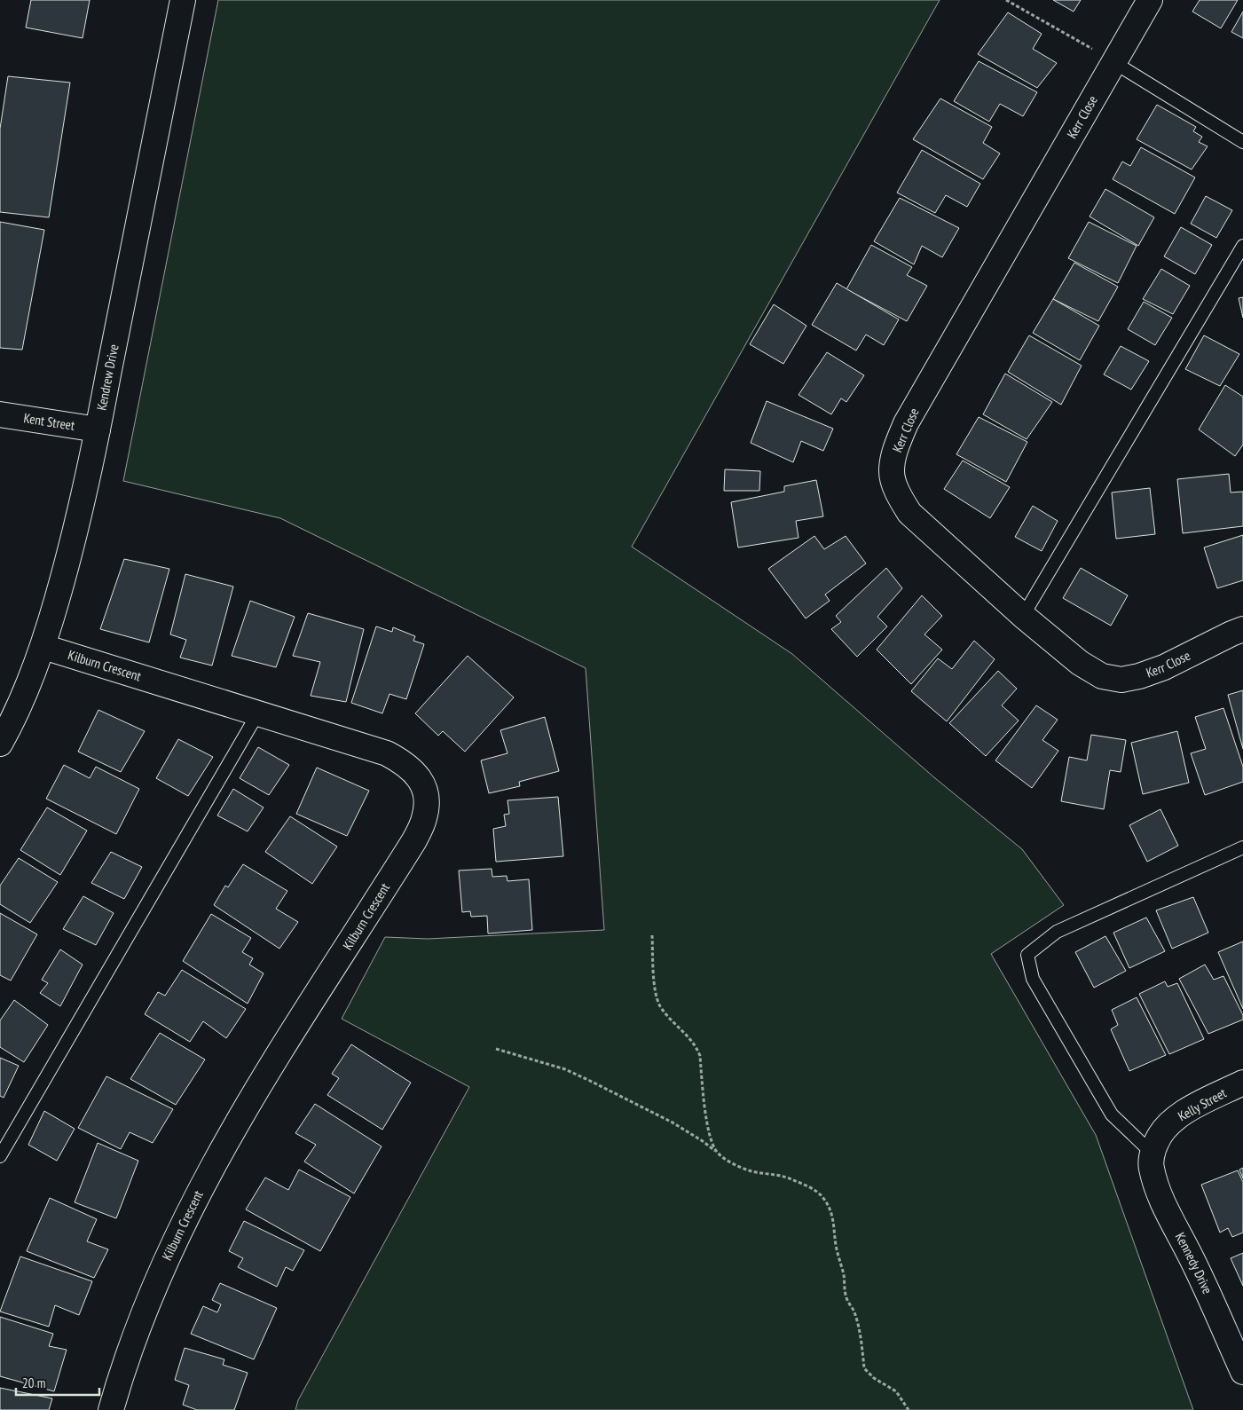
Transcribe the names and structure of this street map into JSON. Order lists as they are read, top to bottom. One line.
{"streets":{"street":["Kerr Close","Kendrew Drive","Kent Street","Kilburn Crescent","Kelly Street","Kennedy Drive"]},"crossings":[["Kendrew Drive","Kent Street"],["Kendrew Drive","Kilburn Crescent"],["Kelly Street","Kennedy Drive"]],"scale_bar":"20 m"}
